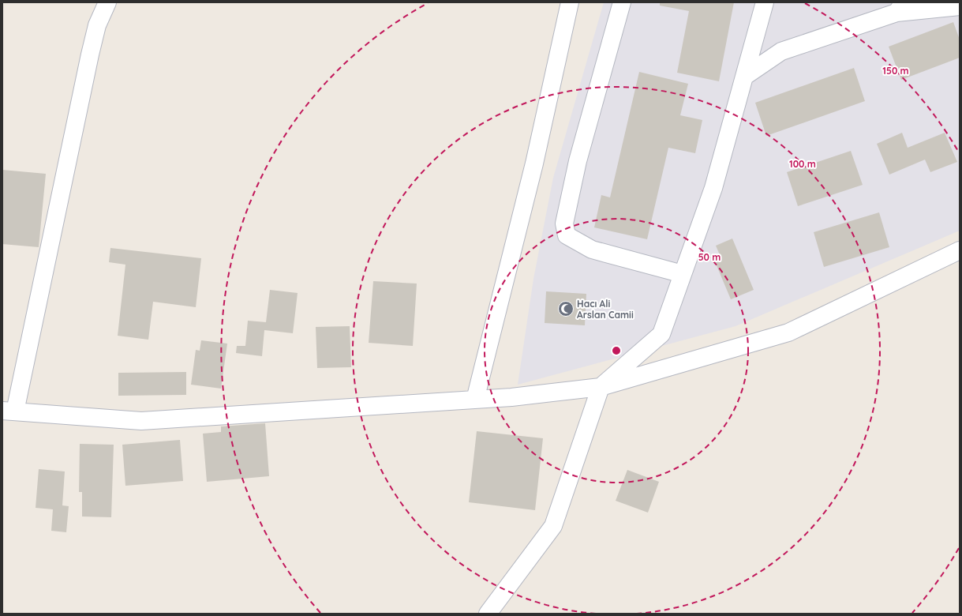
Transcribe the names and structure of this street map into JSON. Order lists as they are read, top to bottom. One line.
{"places":{"mosque":["Hacı Ali Arslan Camii"]},"rings":["150 m","100 m","50 m"]}
